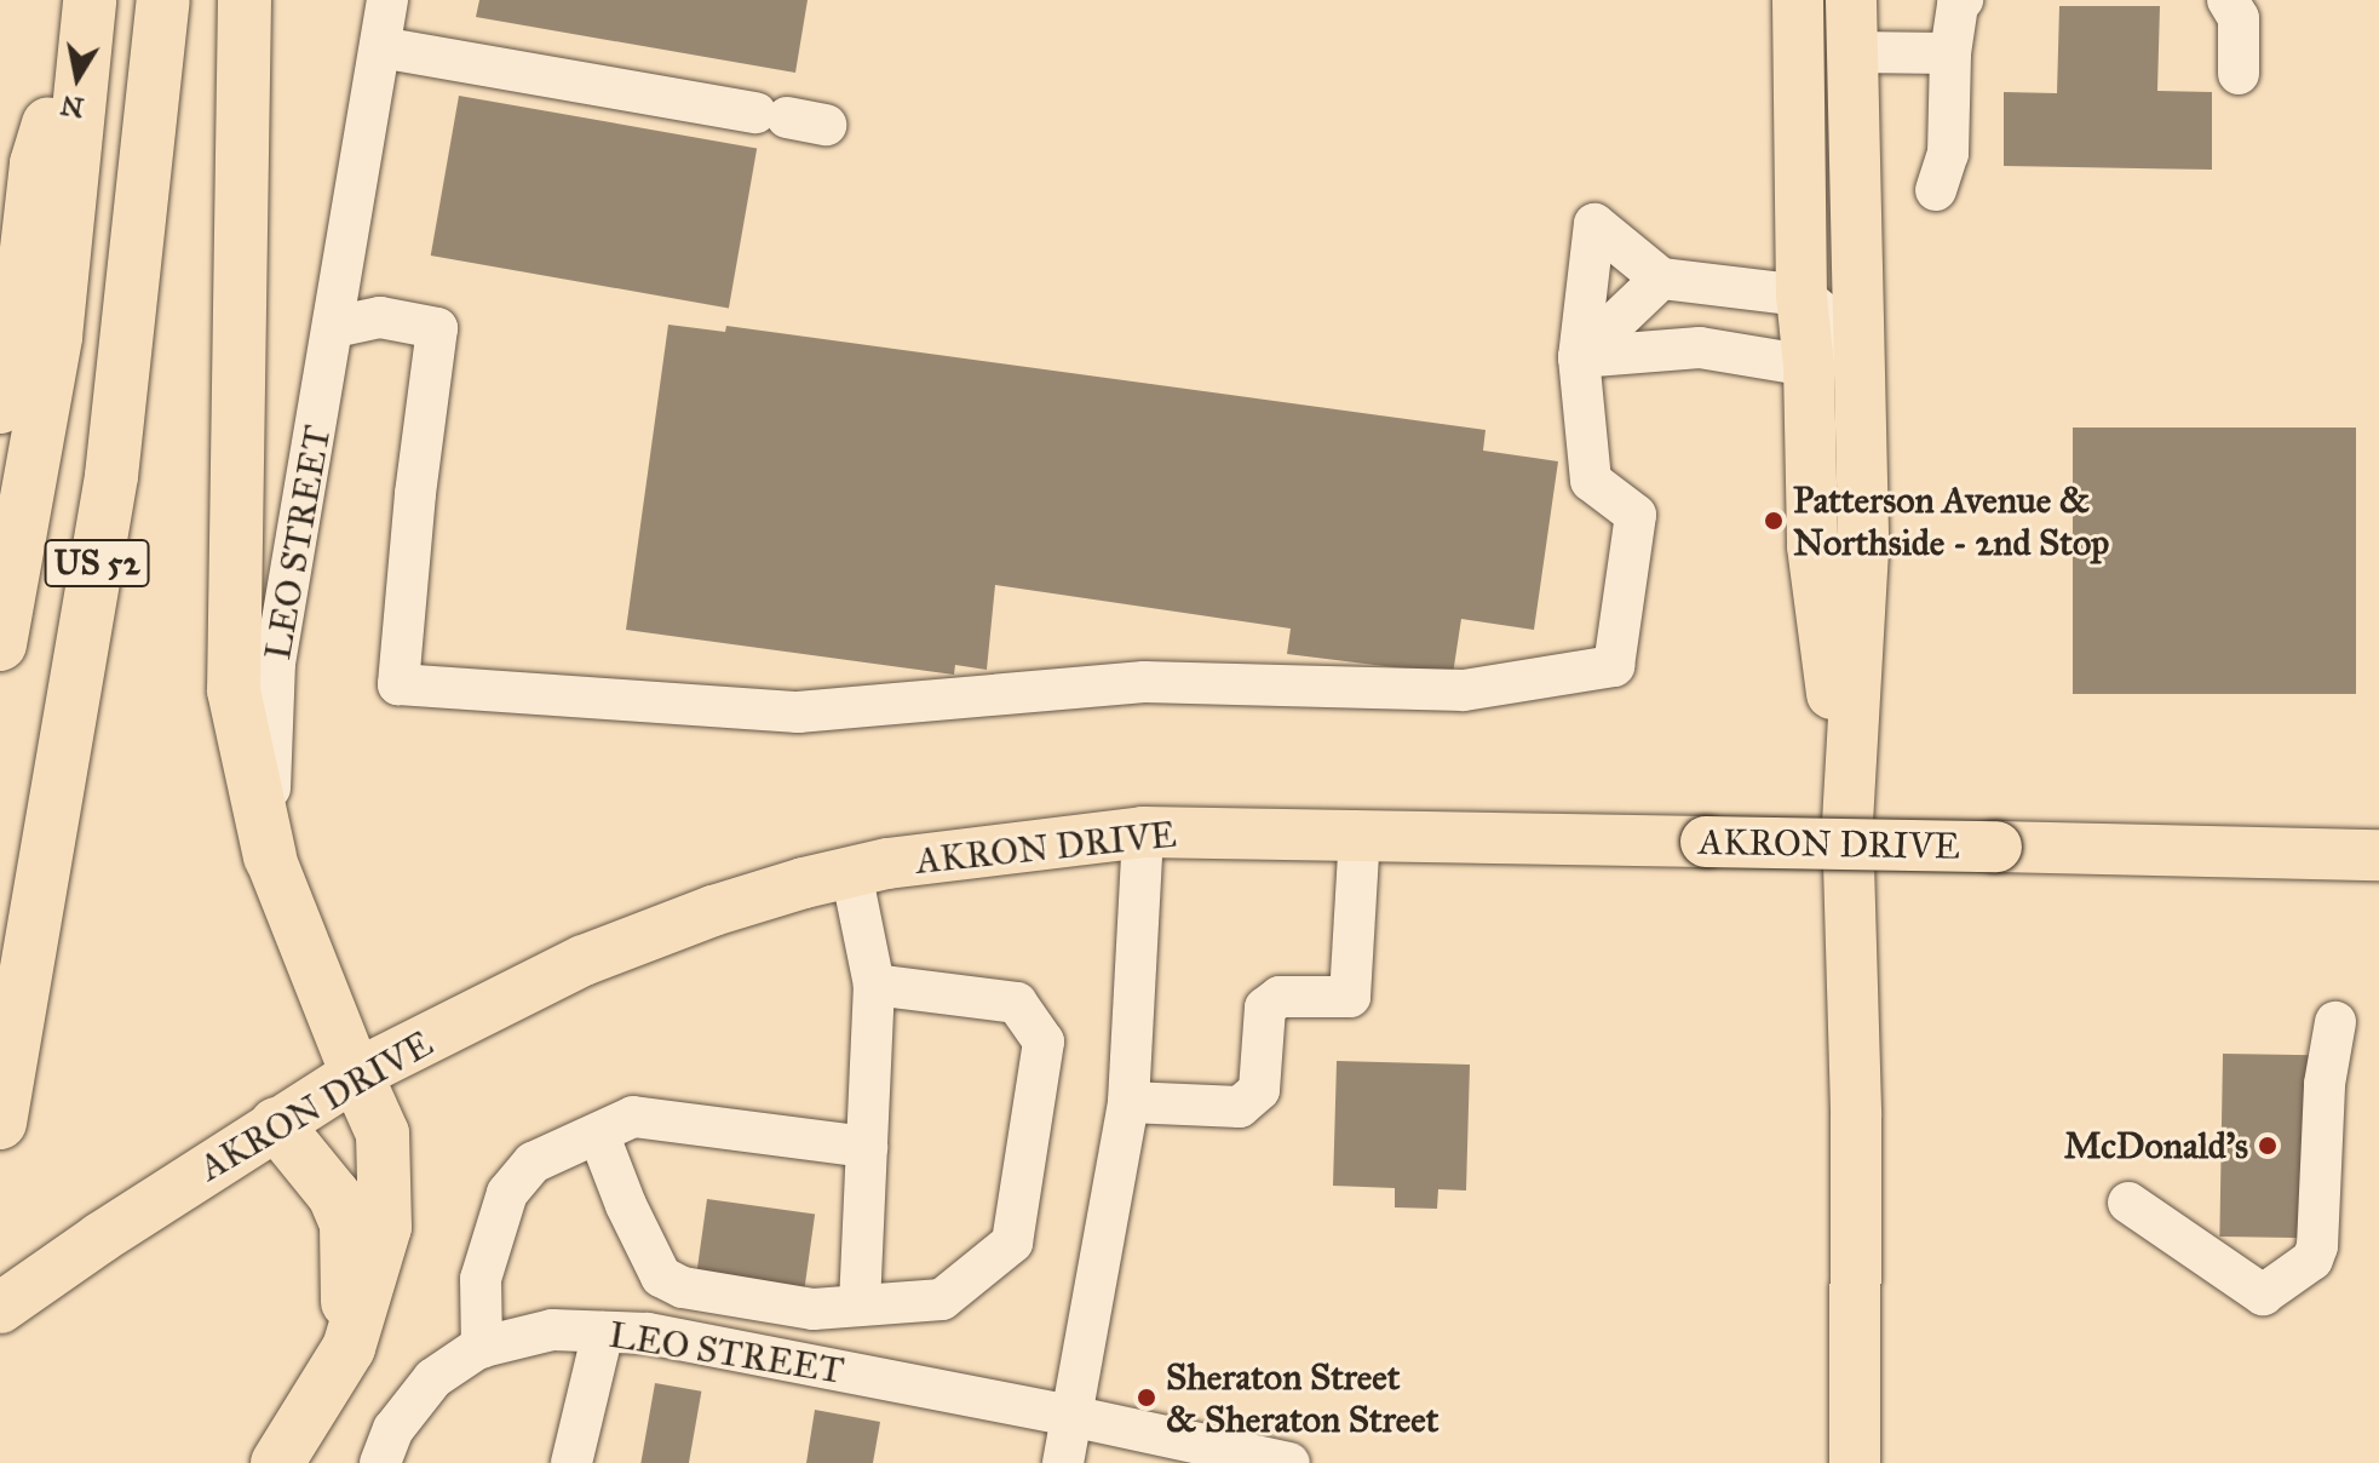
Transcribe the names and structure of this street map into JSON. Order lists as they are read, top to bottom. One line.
{"streets":{"highway":["US 52"],"main road":["LEO STREET","AKRON DRIVE"]},"crossings":[["LEO STREET","AKRON DRIVE"]],"places":["Patterson Avenue & Northside - 2nd Stop","McDonald's","Sheraton Street & Sheraton Street"],"north":"bottom"}
